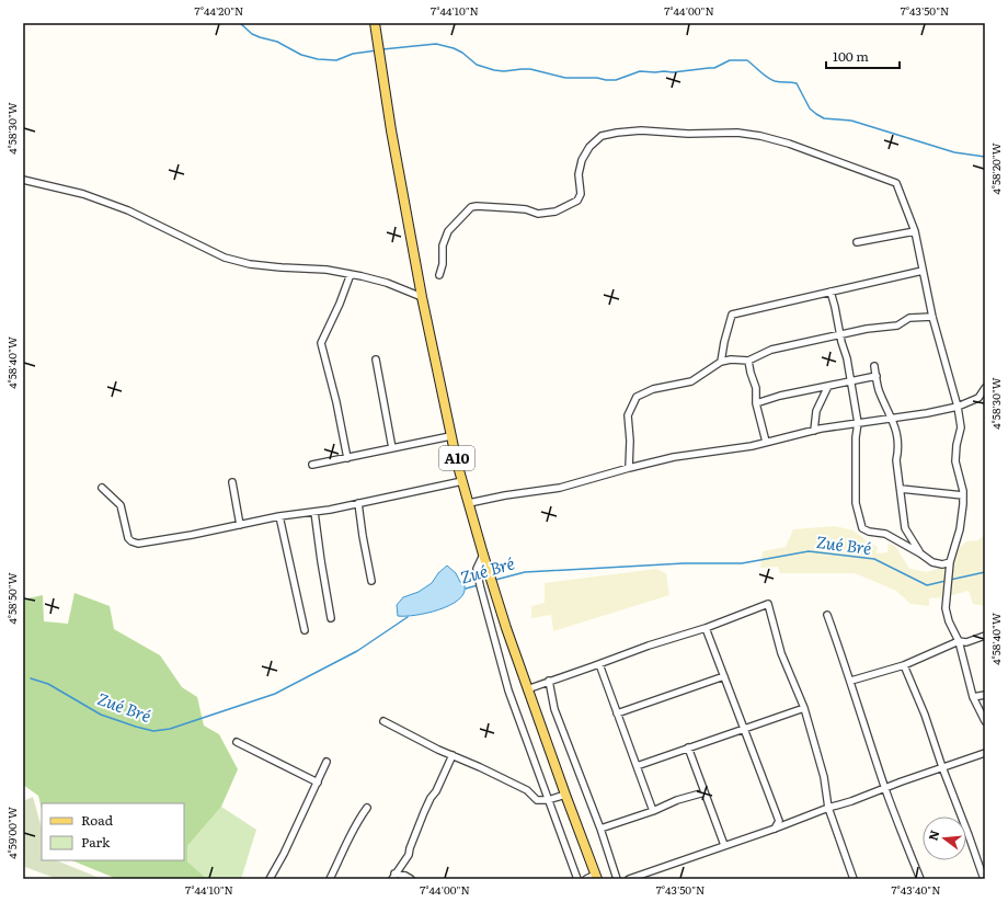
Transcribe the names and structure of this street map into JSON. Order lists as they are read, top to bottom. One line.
{"streets":{"main road":["A10"]},"water":["Zué Bré"],"legend":["Road","Park"],"scale_bar":"100 m","north":"left","coordinates":["7°44'20\"N","7°44'10\"N","7°44'00\"N","7°43'50\"N","4°58'30\"W","4°58'20\"W","4°58'40\"W","4°58'50\"W","4°59'00\"W","7°43'40\"N"]}
